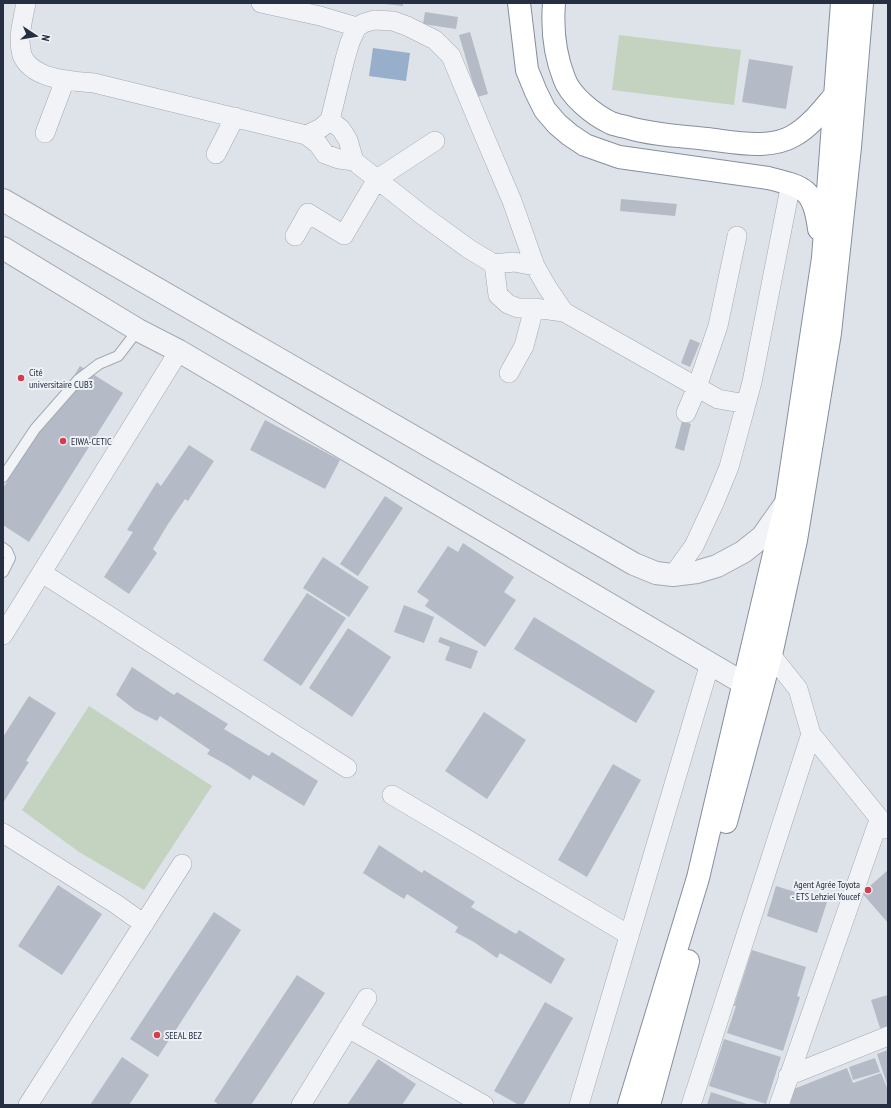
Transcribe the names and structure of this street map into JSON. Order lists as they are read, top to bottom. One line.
{"places":["Cité universitaire CUB3","EIWA-CETIC","Agent Agrée Toyota - ETS Lehziel Youcef","SEEAL BEZ"],"north":"right"}
